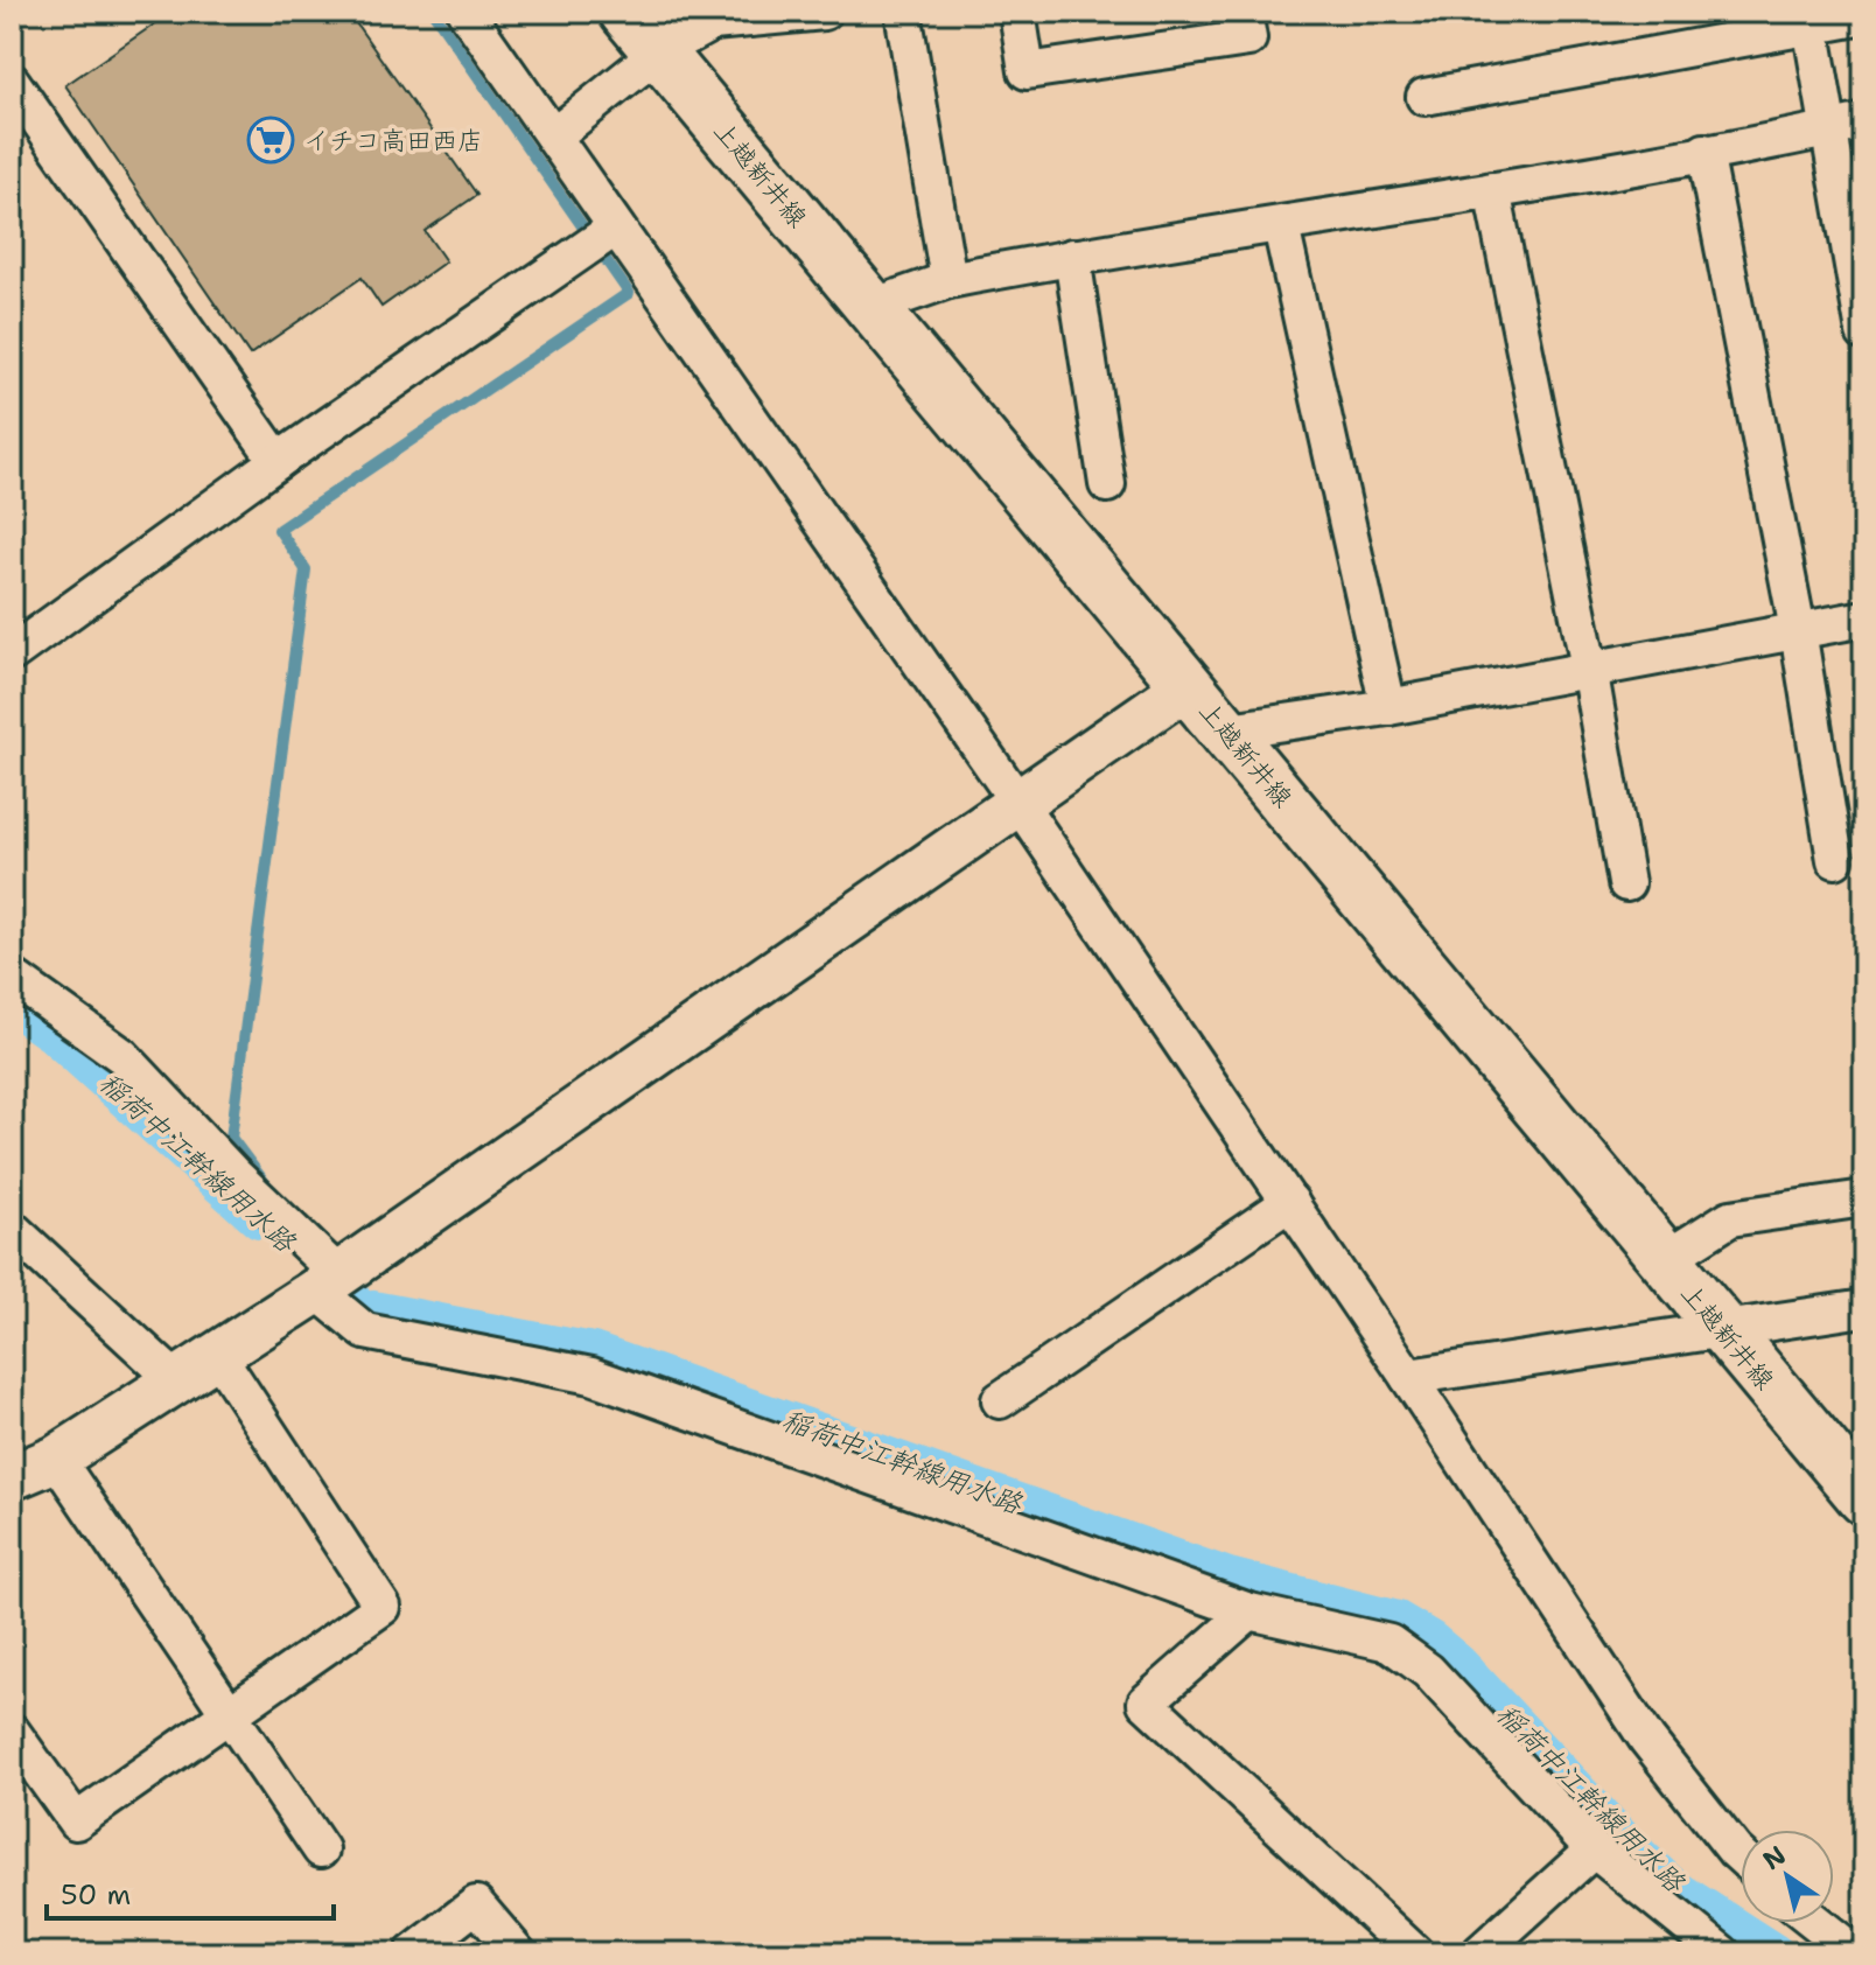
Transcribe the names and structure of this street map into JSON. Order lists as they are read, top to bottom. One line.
{"streets":{"main road":["上越新井線"]},"water":["稲荷中江幹線用水路"],"places":{"supermarket":["イチコ高田西店"]},"scale_bar":"50 m","north":"top left"}
